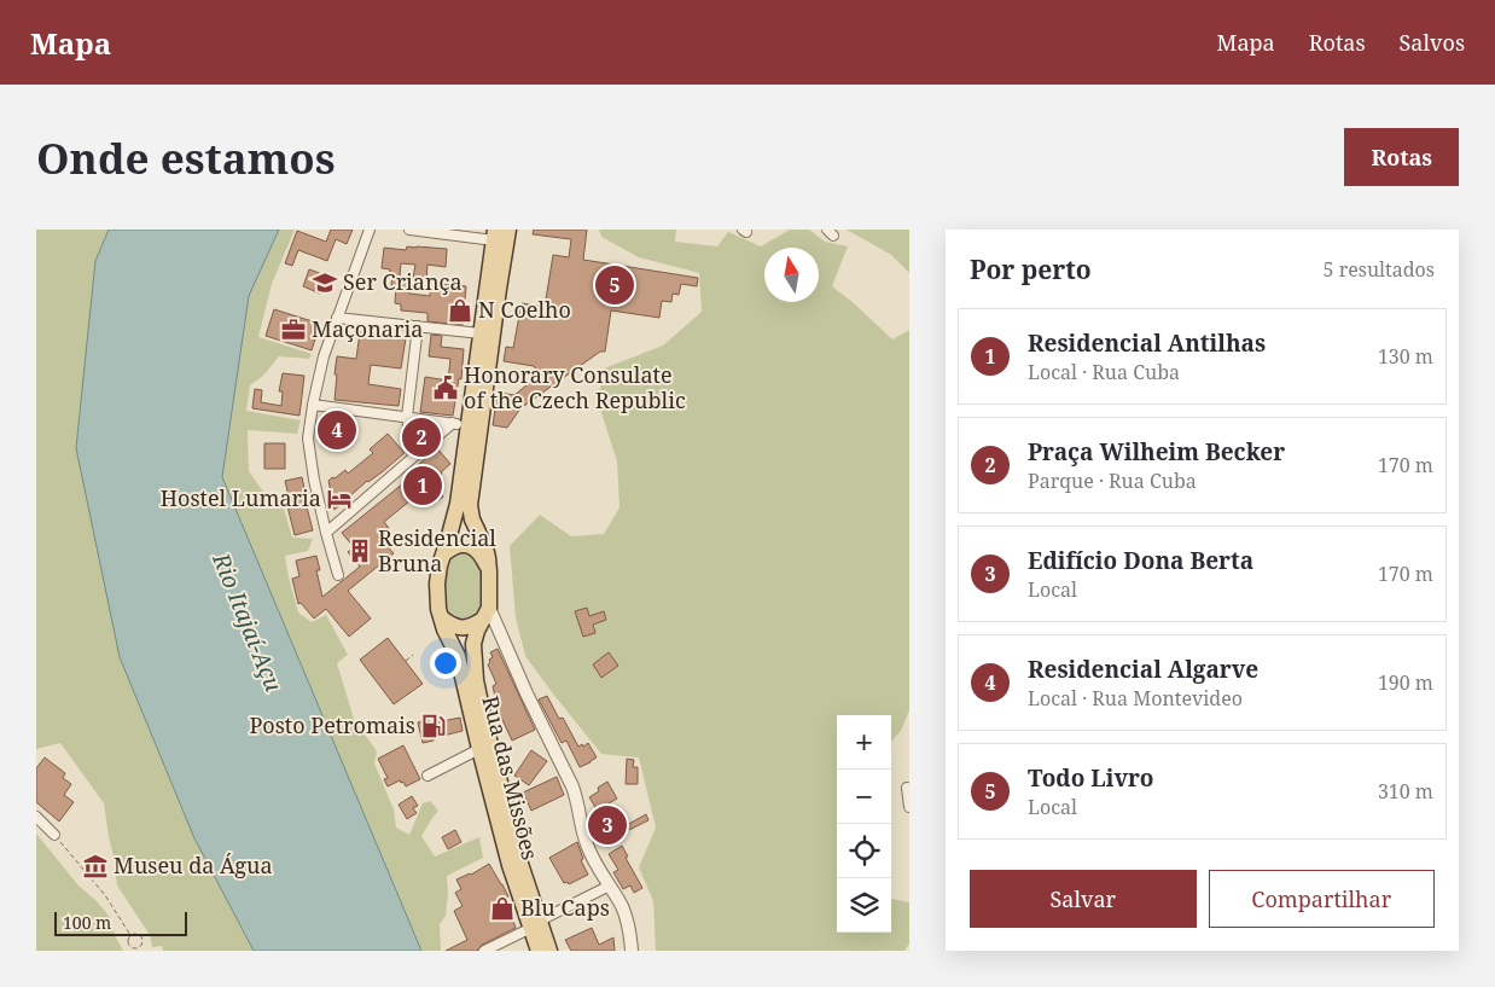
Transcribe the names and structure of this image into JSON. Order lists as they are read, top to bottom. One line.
{"streets":{"main road":["Rua das Missões"]},"water":["Rio Itajaí-Açu"],"places":{"school or university":["Ser Criança"],"shop":["N Coelho","Blu Caps"],"office":["Maçonaria"],"public building":["Honorary Consulate of the Czech Republic"],"hotel":["Hostel Lumaria"],"building":["Residencial Bruna"],"fuel station":["Posto Petromais"],"museum":["Museu da Água"]},"scale_bar":"100 m","north":"top","page":{"header":"Mapa","nav":["Mapa","Rotas","Salvos"],"buttons":["Rotas",["Salvar","Compartilhar"]],"title":"Onde estamos","heading":["Por perto","5 resultados"],"pins":["5","4","2","1","3"],"list":[{"mark":"1","name":"Residencial Antilhas","note":"Local · Rua Cuba","value":"130 m"},{"mark":"2","name":"Praça Wilheim Becker","note":"Parque · Rua Cuba","value":"170 m"},{"mark":"3","name":"Edifício Dona Berta","note":"Local","value":"170 m"},{"mark":"4","name":"Residencial Algarve","note":"Local · Rua Montevideo","value":"190 m"},{"mark":"5","name":"Todo Livro","note":"Local","value":"310 m"}],"map_buttons":["+","−"],"scale":"100 m"}}
